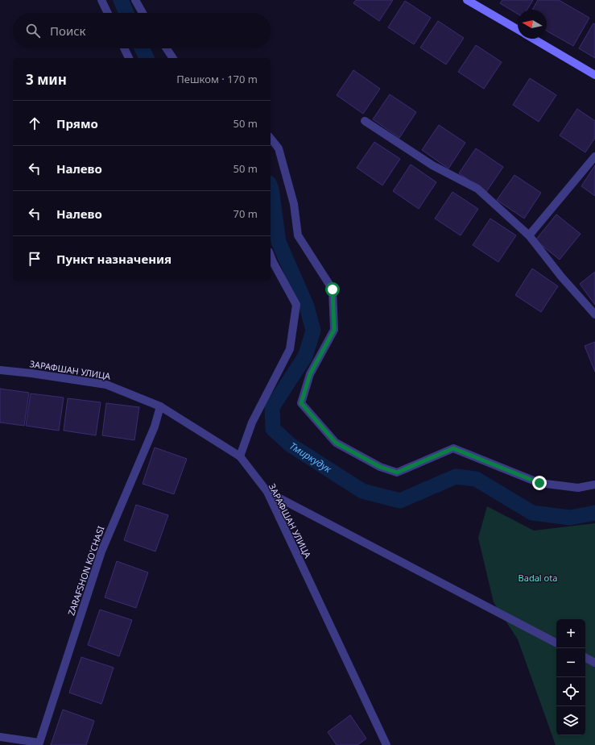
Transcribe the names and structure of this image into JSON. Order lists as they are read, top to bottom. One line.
{"streets":{"street":["ЗАРАФШАН УЛИЦА","ZARAFSHON KO'CHASI"]},"crossings":[["ЗАРАФШАН УЛИЦА","ZARAFSHON KO'CHASI"]],"water":["Тмиркудук"],"parks":["Badal ota"],"north":"left","page":{"search":"Поиск","heading":["3 мин","Пешком · 170 m"],"list":[["Прямо","50 m"],["Налево","50 m"],["Налево","70 m"],"Пункт назначения"],"map_buttons":["+","−"]}}
